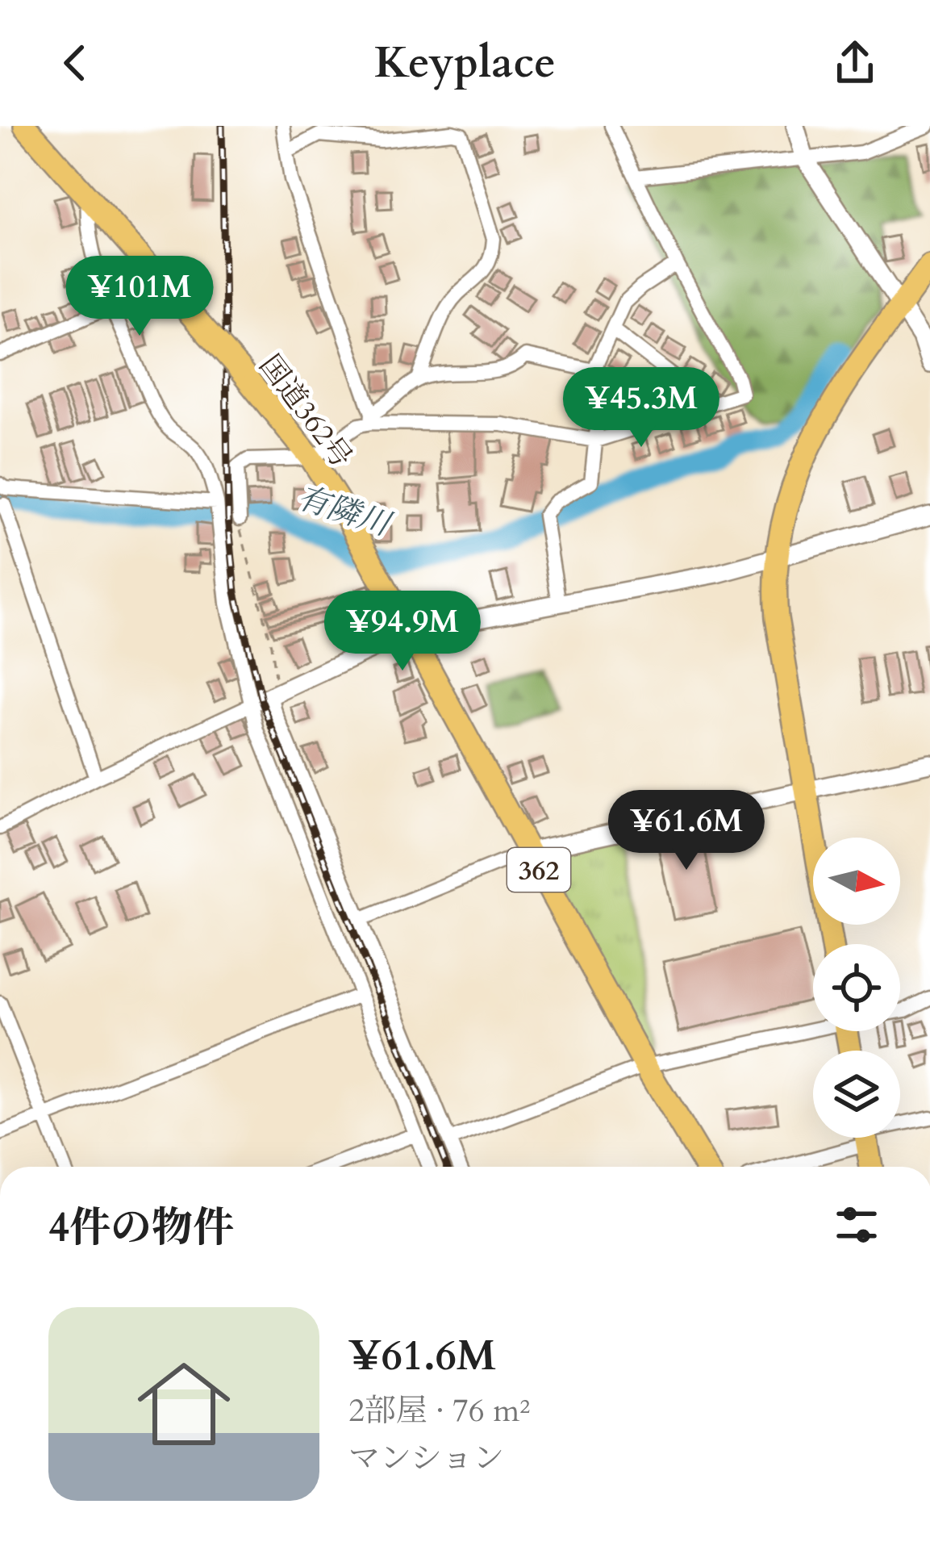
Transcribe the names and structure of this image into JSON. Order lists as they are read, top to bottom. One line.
{"streets":{"highway":["国道362号","362"]},"water":["有隣川"],"north":"right","page":{"header":"Keyplace","price":["¥101M","¥45.3M","¥94.9M","¥61.6M"],"heading":"4件の物件","list":[{"name":"¥61.6M","note":"2部屋 · 76 m² · マンション"}]}}
